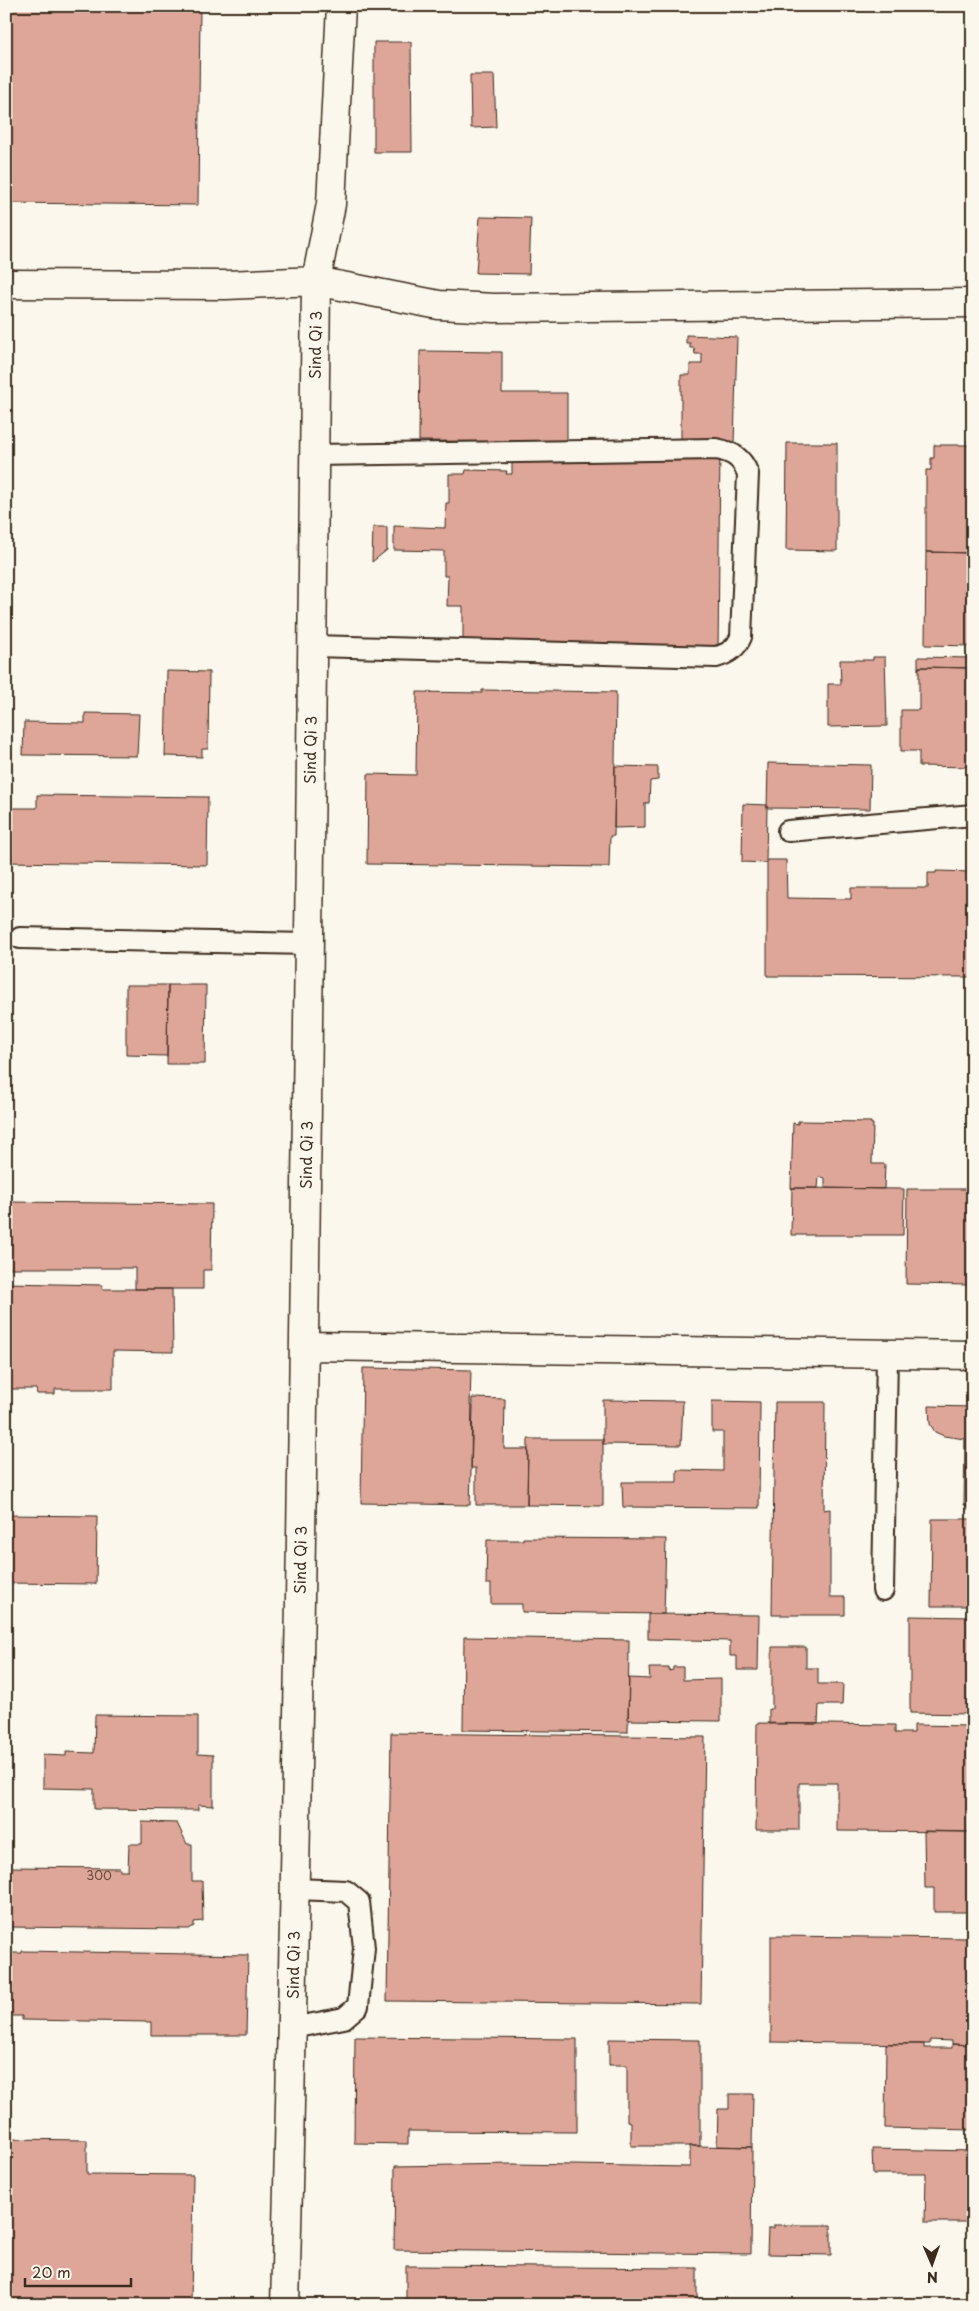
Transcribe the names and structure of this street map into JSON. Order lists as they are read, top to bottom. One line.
{"streets":{"street":["Sind Qi 3"]},"house_numbers":["300"],"scale_bar":"20 m","north":"bottom"}
